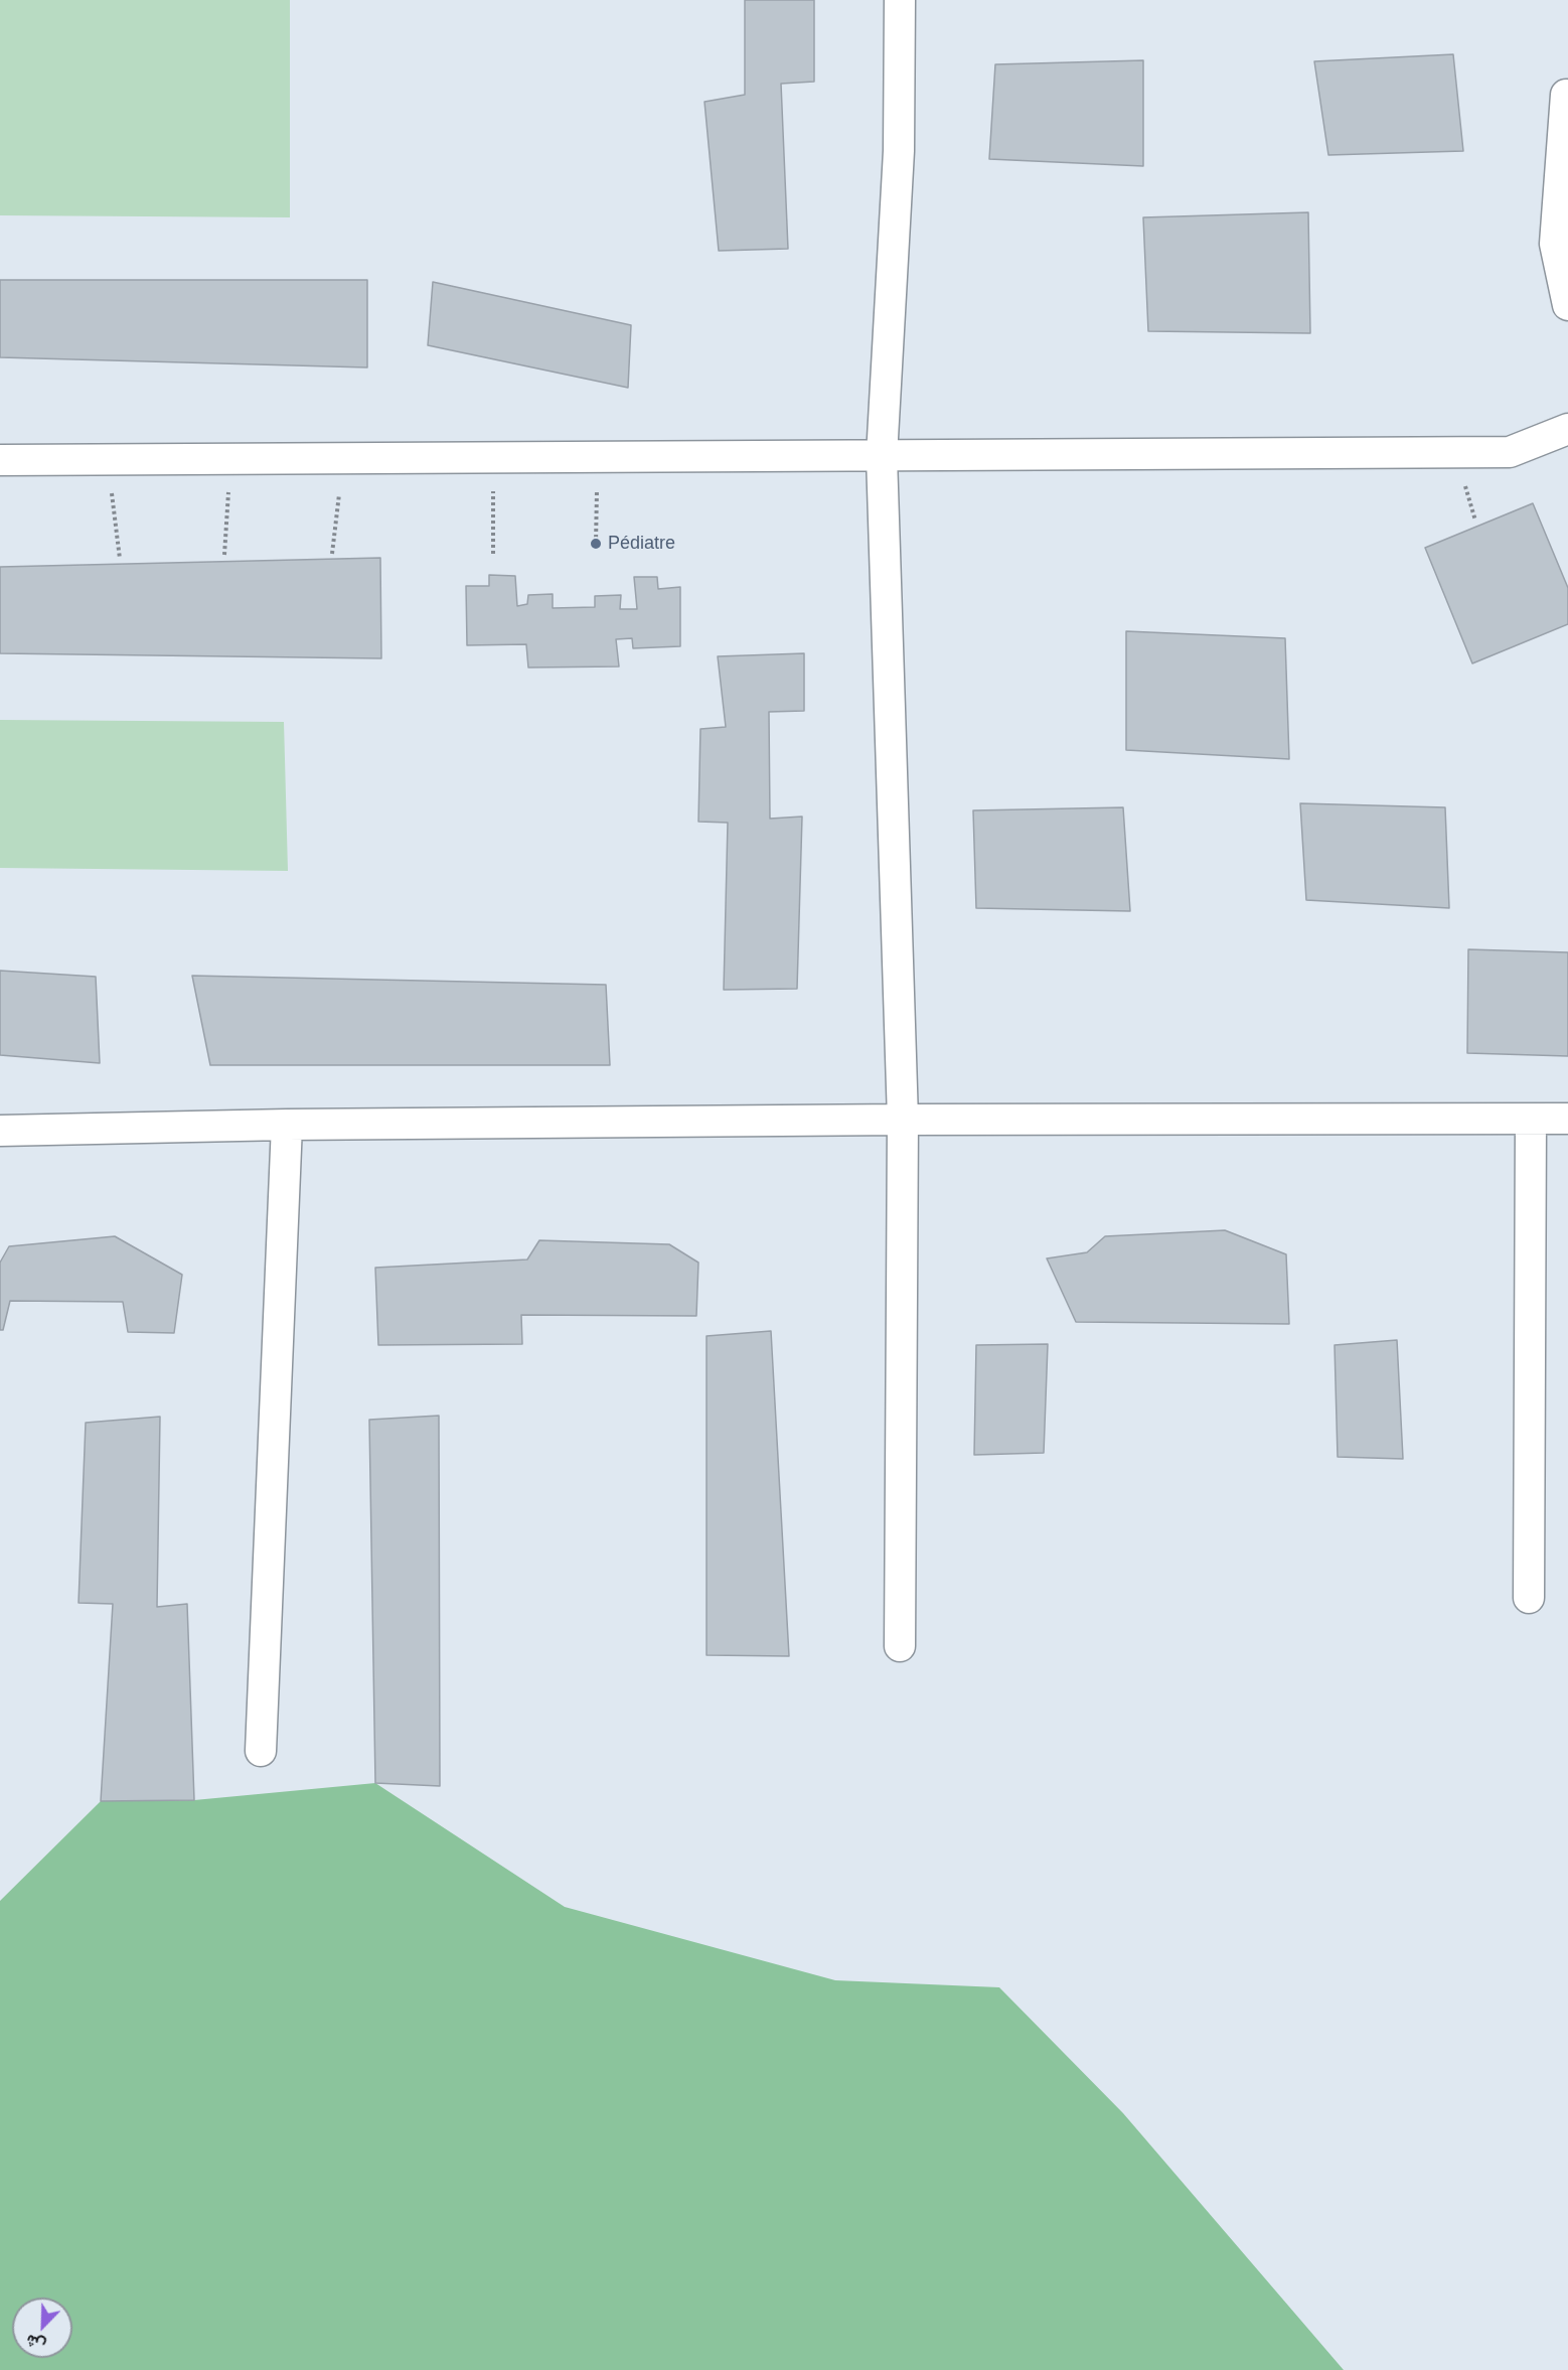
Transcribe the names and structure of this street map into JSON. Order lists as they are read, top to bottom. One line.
{"places":["Pédiatre"],"north":"bottom left"}
